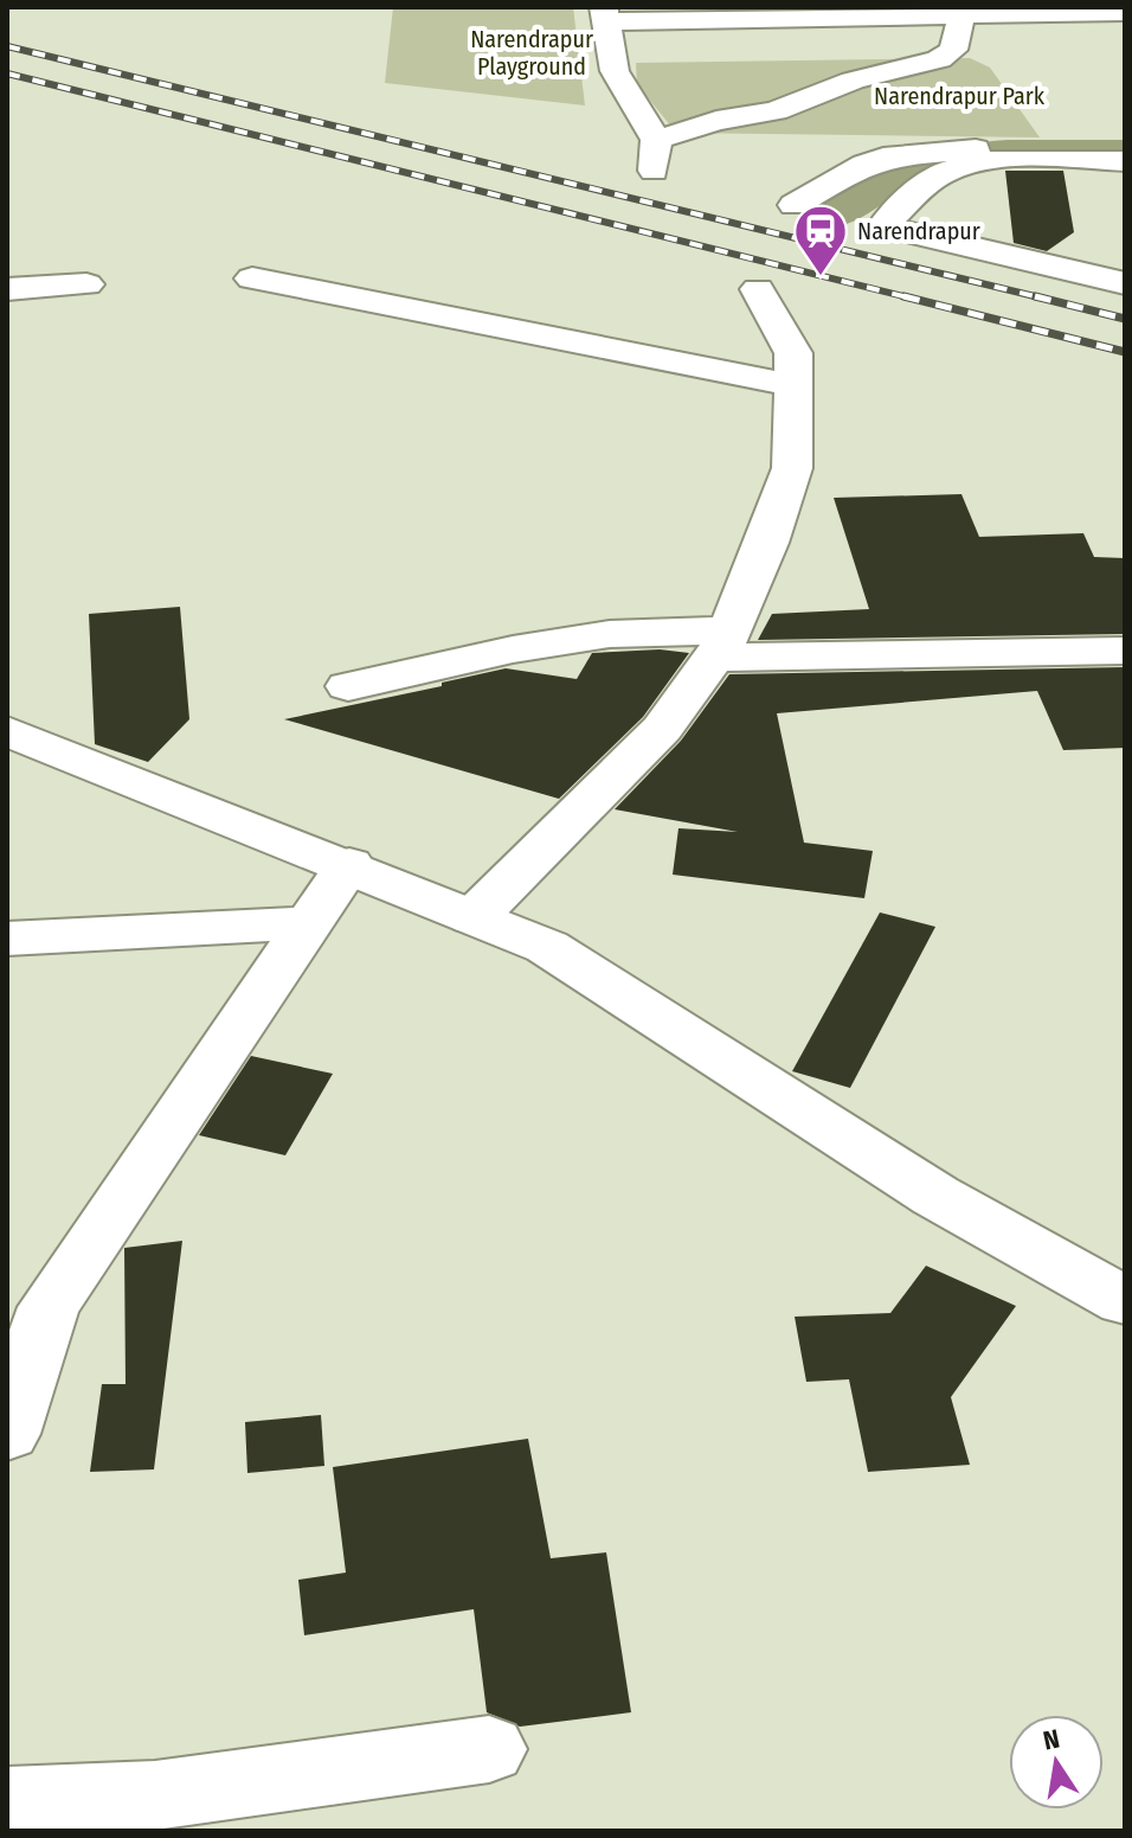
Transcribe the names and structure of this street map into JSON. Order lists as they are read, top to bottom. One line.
{"parks":["Narendrapur Playground","Narendrapur Park"],"places":{"station":["Narendrapur"]},"north":"top"}
